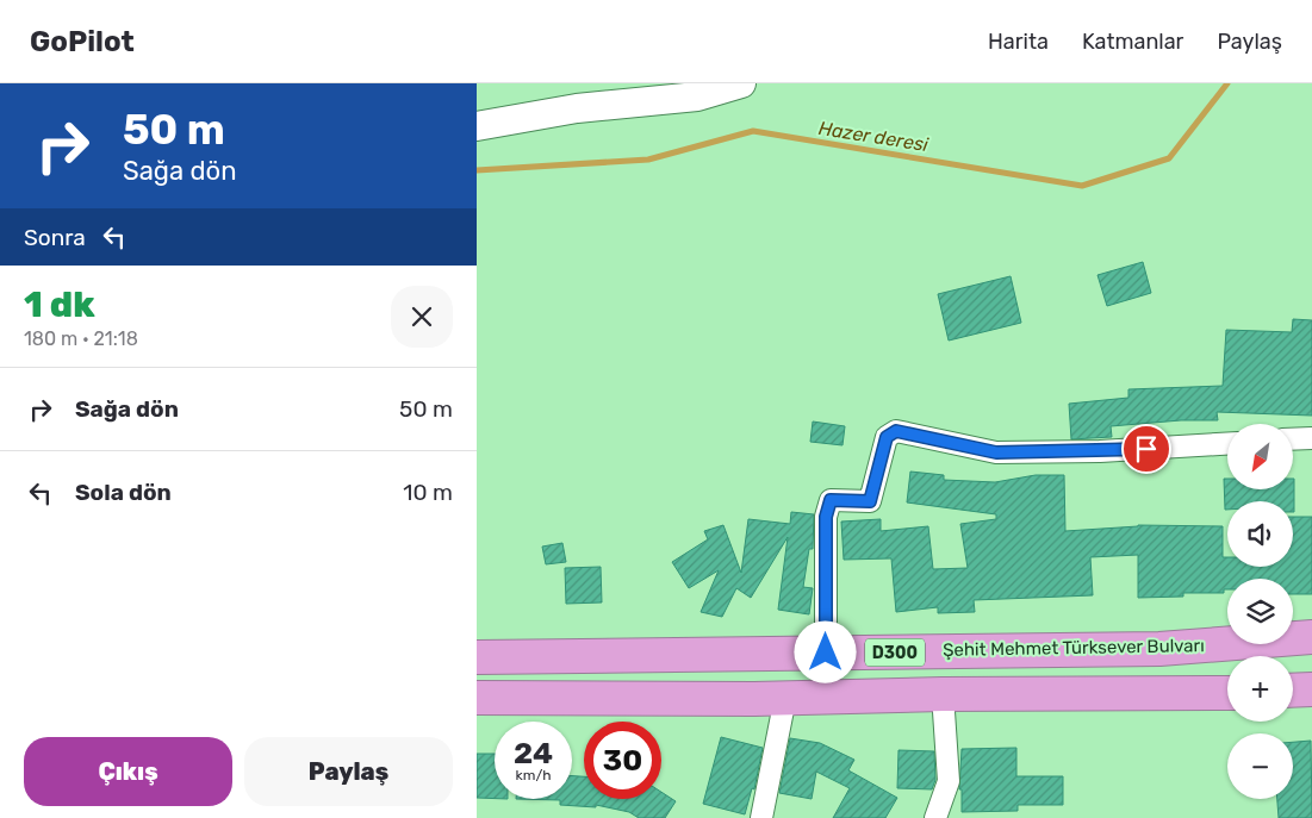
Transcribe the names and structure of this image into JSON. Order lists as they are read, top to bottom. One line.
{"streets":{"highway":["Şehit Mehmet Türksever Bulvarı","D300"]},"water":["Hazer deresi"],"north":"bottom left","page":{"header":"GoPilot","nav":["Harita","Katmanlar","Paylaş"],"turn":["50 m","Sağa dön"],"then":"Sonra","heading":["1 dk","180 m · 21:18"],"list":[{"name":"Sağa dön","value":"50 m"},{"name":"Sola dön","value":"10 m"}],"map_buttons":["+","−"],"speed":"24 km/h","limit":"30","buttons":["Çıkış","Paylaş"]}}
